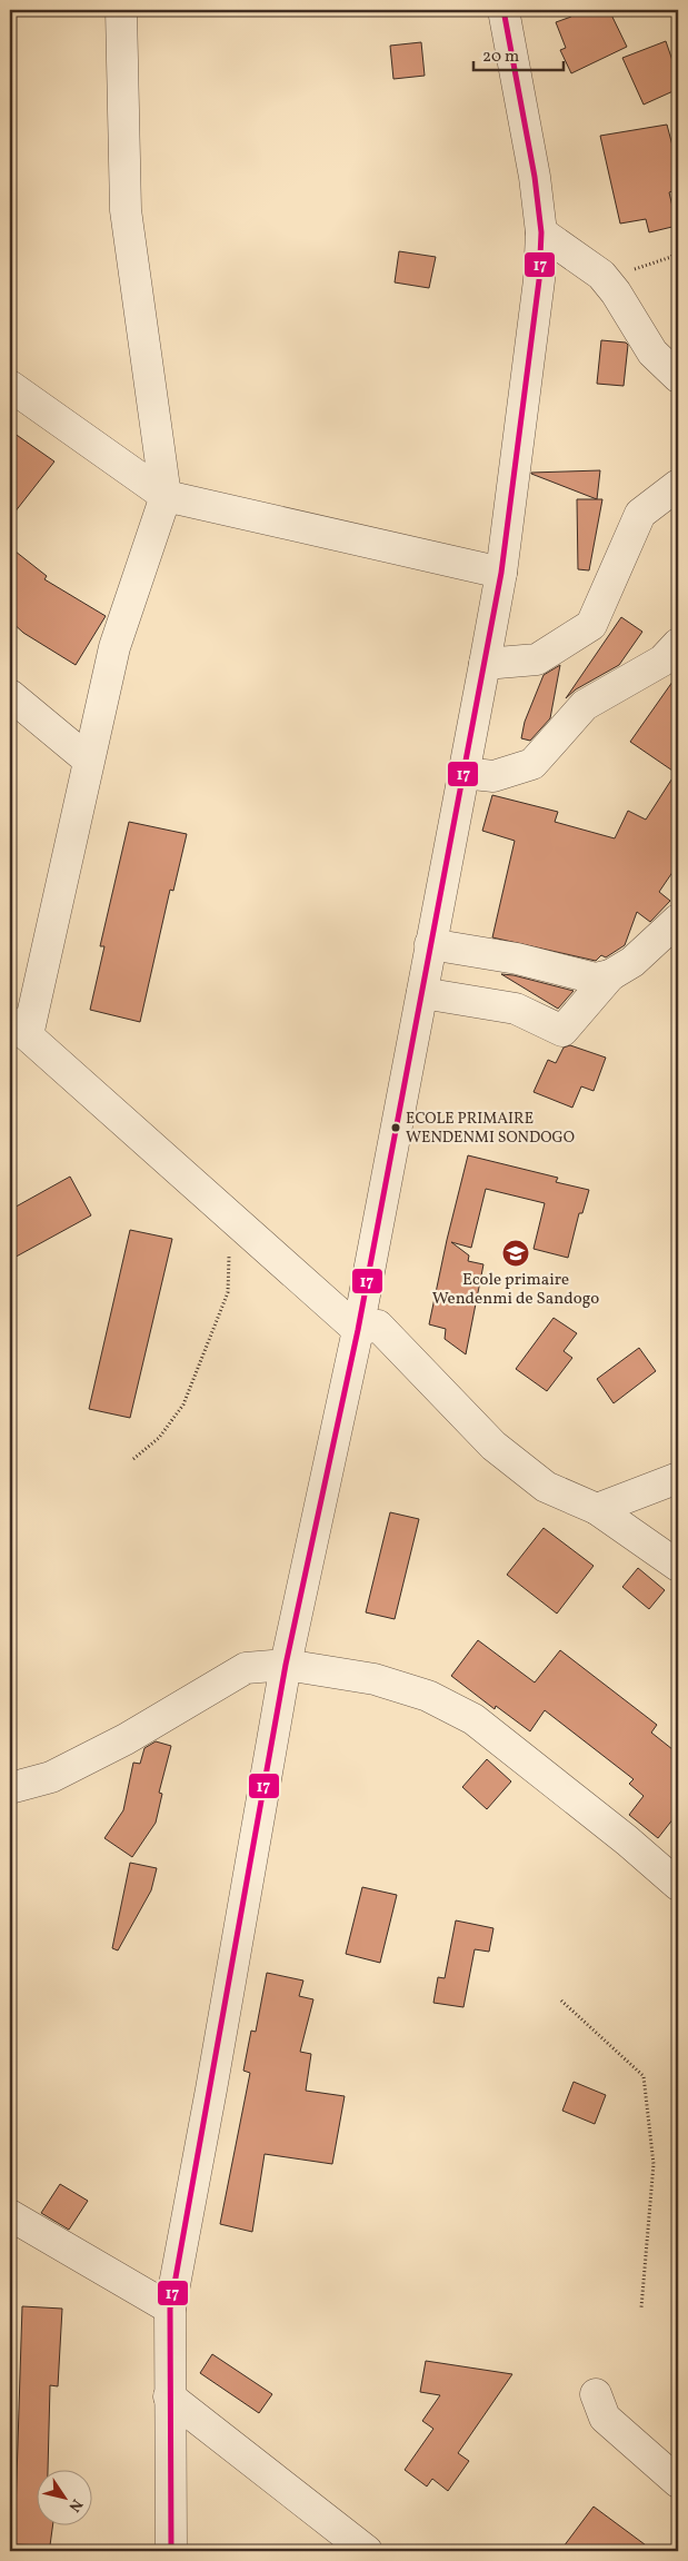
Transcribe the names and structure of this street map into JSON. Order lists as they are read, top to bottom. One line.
{"places":{"other":["ECOLE PRIMAIRE WENDENMI SONDOGO"],"school or university":["Ecole primaire Wendenmi de Sandogo"]},"lines":["transit line 17"],"scale_bar":"20 m","north":"bottom right"}
